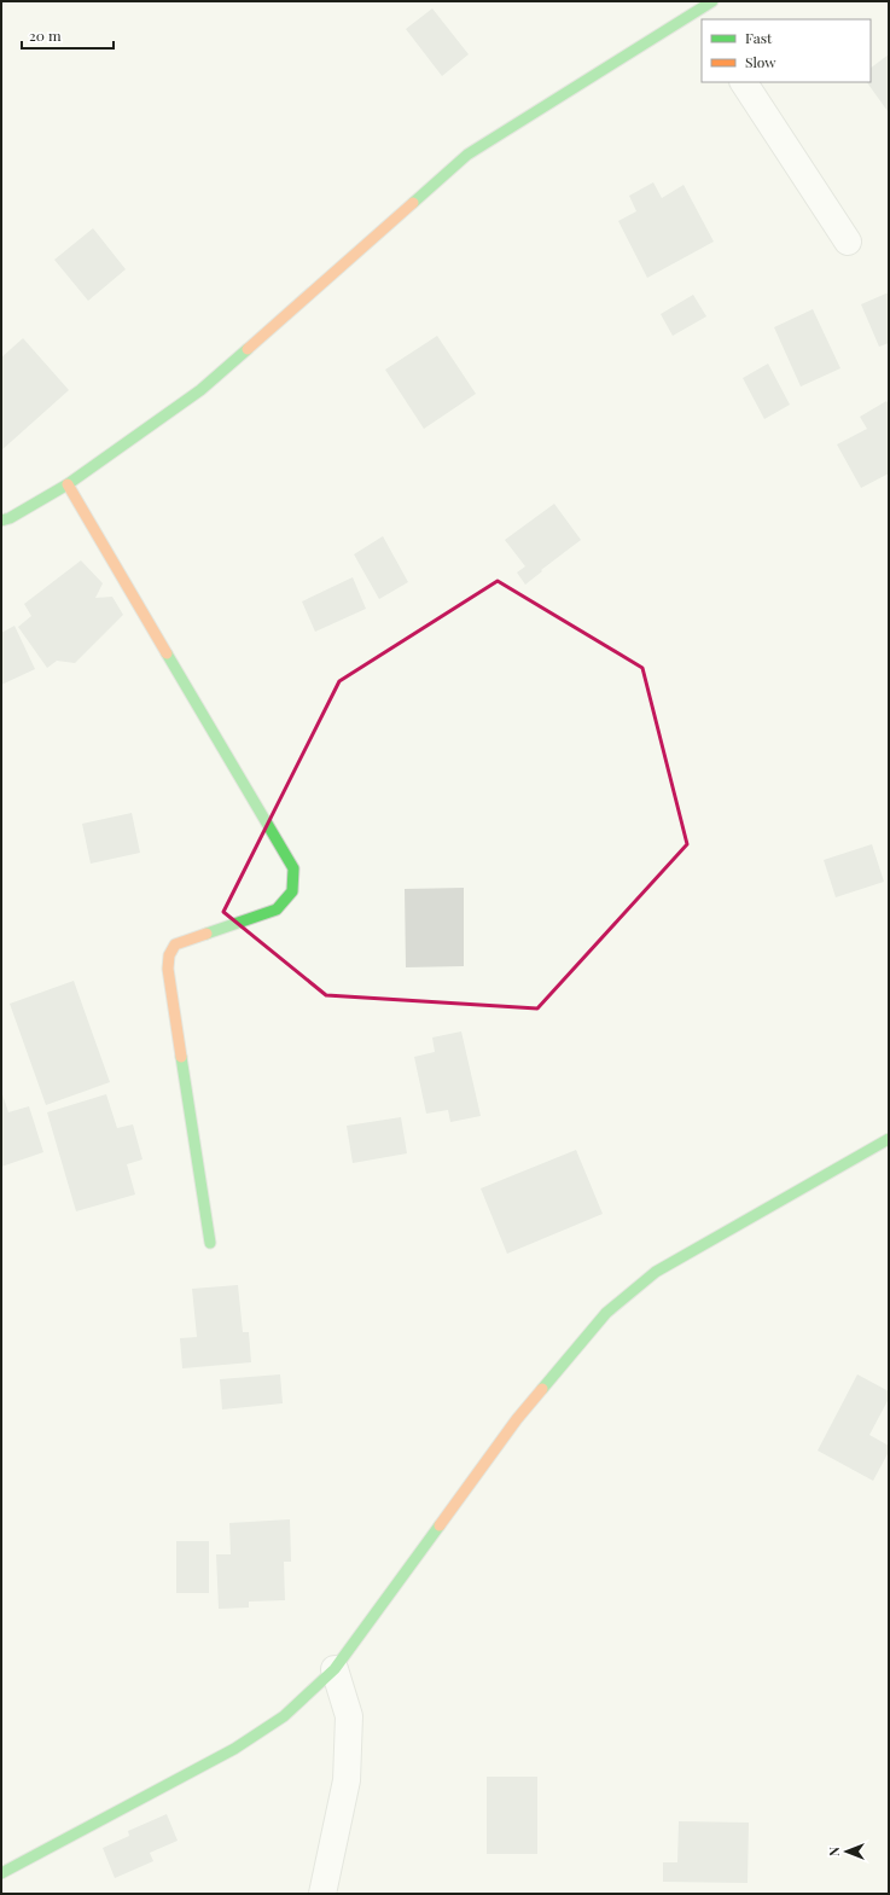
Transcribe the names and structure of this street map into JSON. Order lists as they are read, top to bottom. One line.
{"legend":["Fast","Slow"],"scale_bar":"20 m","north":"left"}
